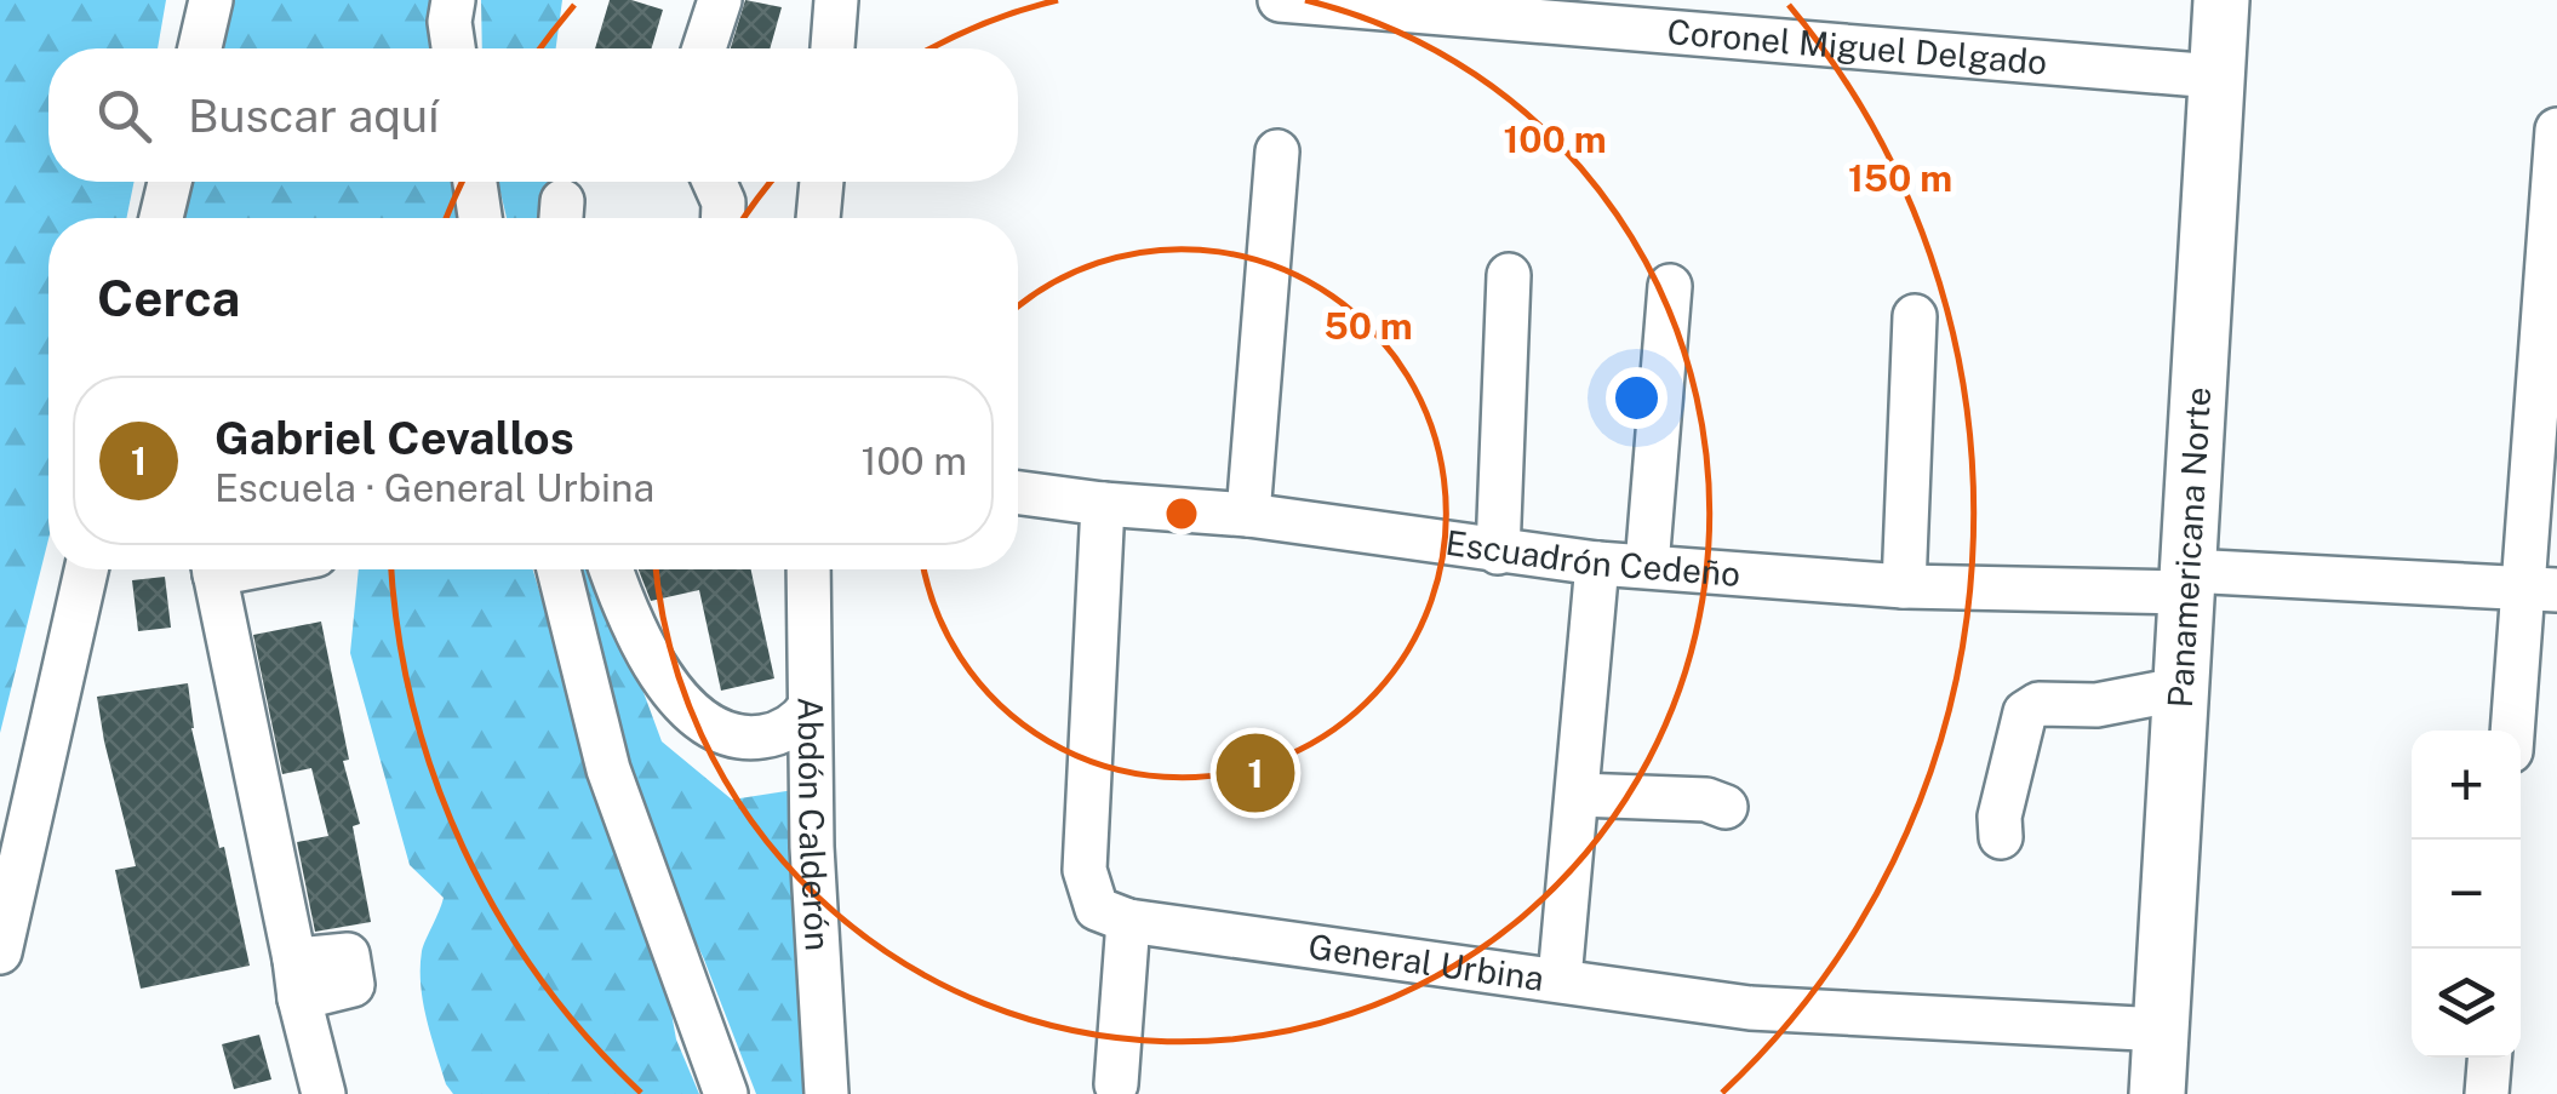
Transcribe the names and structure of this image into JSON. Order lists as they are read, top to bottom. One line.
{"streets":{"main road":["Panamericana Norte"],"street":["Coronel Miguel Delgado","Escuadrón Cedeño","Abdón Calderón","General Urbina"]},"crossings":[["Coronel Miguel Delgado","Panamericana Norte"],["Panamericana Norte","Escuadrón Cedeño"],["Panamericana Norte","General Urbina"]],"page":{"search":"Buscar aquí","heading":"Cerca","list":[{"mark":"1","name":"Gabriel Cevallos","note":"Escuela · General Urbina","value":"100 m"}],"pins":"1","map_buttons":["+","−"]},"rings":["100 m","150 m","50 m"]}
